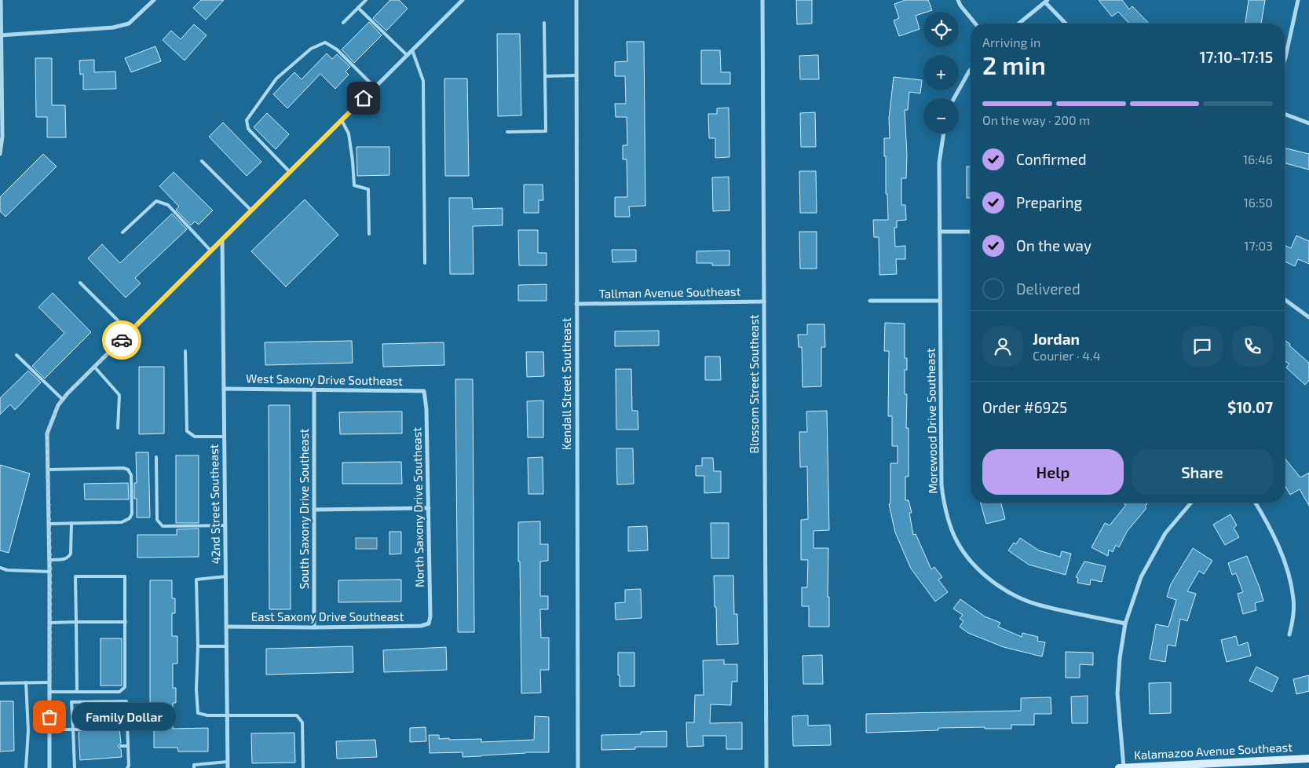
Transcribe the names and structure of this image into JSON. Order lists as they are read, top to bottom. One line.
{"streets":{"main road":["Kalamazoo Avenue Southeast"],"street":["Tallman Avenue Southeast","West Saxony Drive Southeast","Kendall Street Southeast","Blossom Street Southeast","Morewood Drive Southeast","42nd Street Southeast","North Saxony Drive Southeast","South Saxony Drive Southeast","East Saxony Drive Southeast"]},"crossings":[["Tallman Avenue Southeast","Kendall Street Southeast"],["Tallman Avenue Southeast","Blossom Street Southeast"],["West Saxony Drive Southeast","42nd Street Southeast"],["West Saxony Drive Southeast","North Saxony Drive Southeast"],["West Saxony Drive Southeast","South Saxony Drive Southeast"],["42nd Street Southeast","East Saxony Drive Southeast"],["North Saxony Drive Southeast","East Saxony Drive Southeast"],["South Saxony Drive Southeast","East Saxony Drive Southeast"]],"places":["Family Dollar"],"page":{"map_buttons":["+","−"],"heading":["2 min","Arriving in","17:10–17:15"],"panel":["Jordan","Courier · 4.4","Order #6925","$10.07"],"bar":"On the way · 200 m","list":[["Confirmed","16:46"],["Preparing","16:50"],["On the way","17:03"],"Delivered"],"buttons":["Help","Share"],"bubble":"Family Dollar"}}
